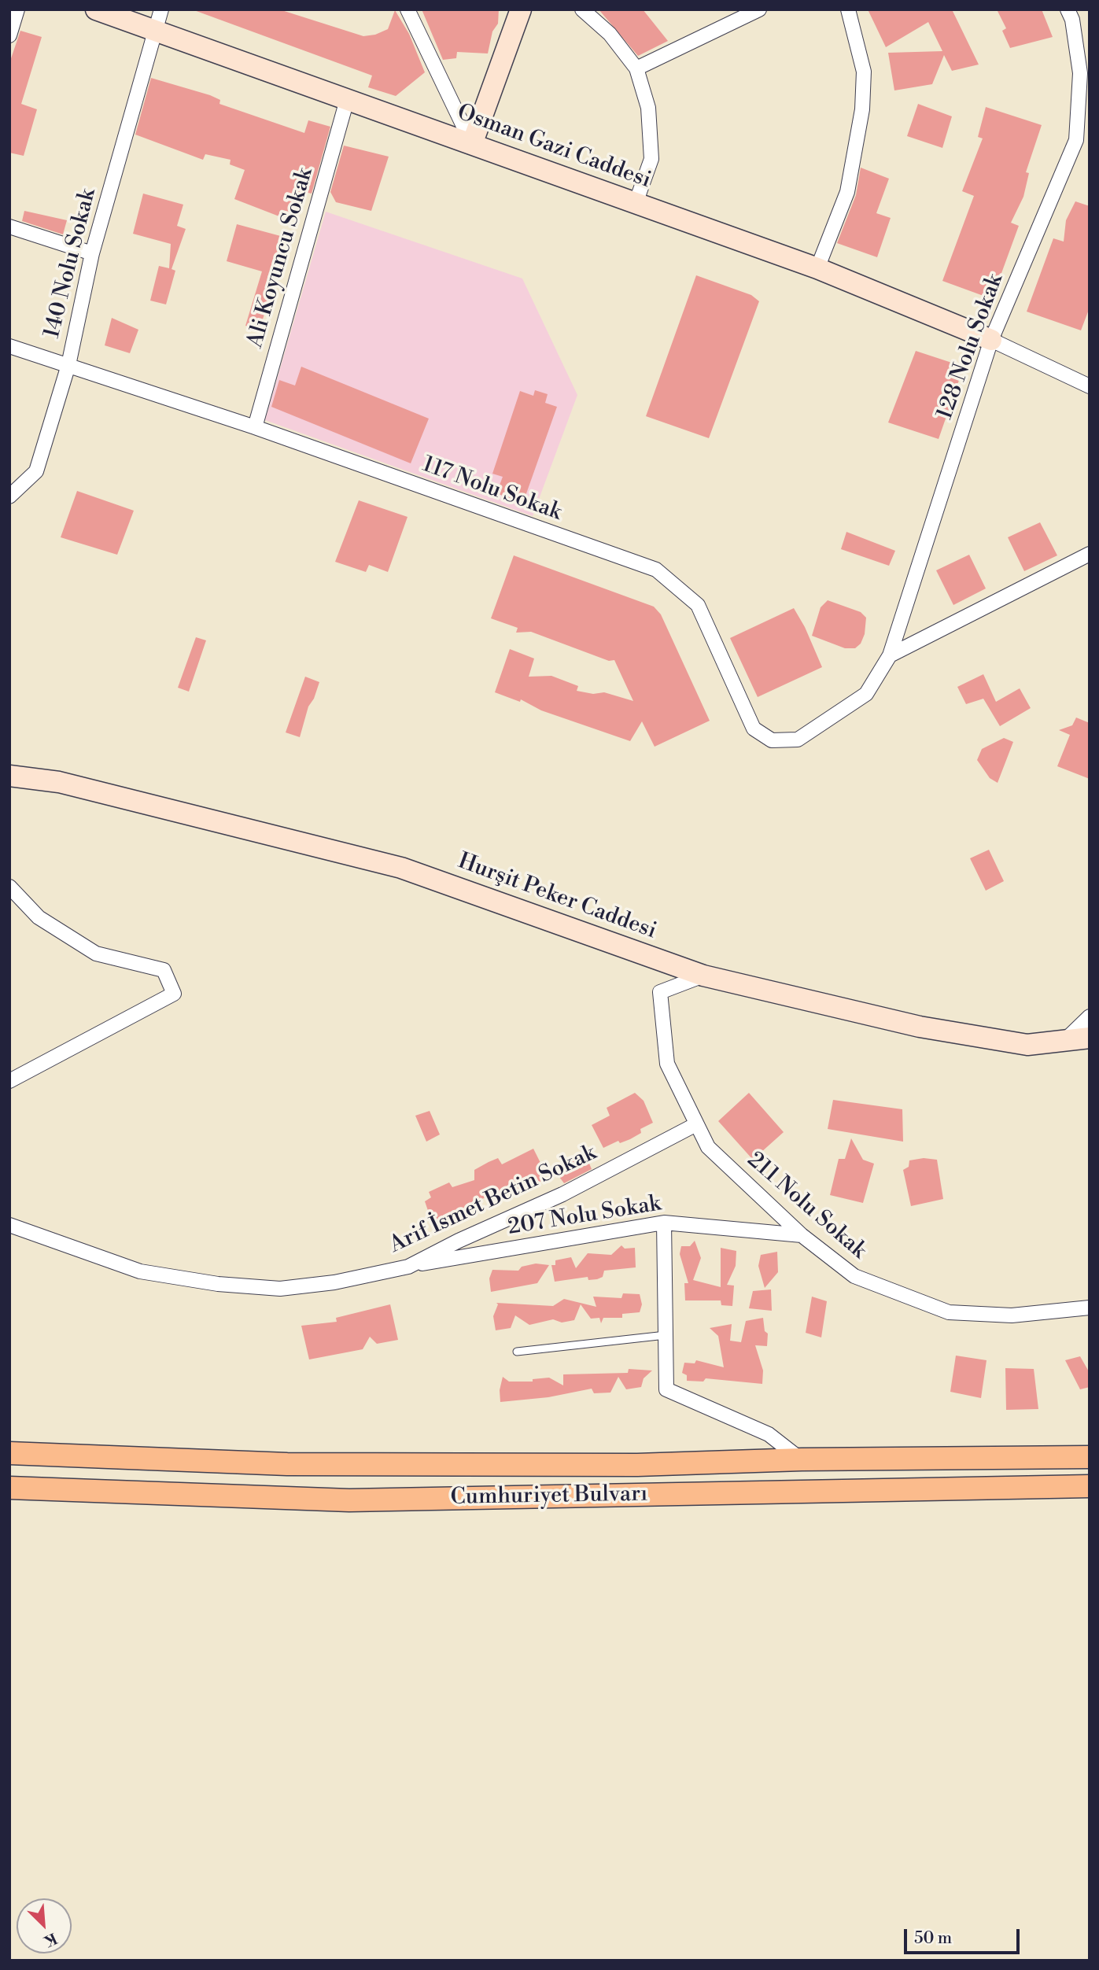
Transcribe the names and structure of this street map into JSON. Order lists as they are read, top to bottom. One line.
{"streets":{"main road":["Cumhuriyet Bulvarı"],"street":["Osman Gazi Caddesi","Ali Koyuncu Sokak","140 Nolu Sokak","128 Nolu Sokak","117 Nolu Sokak","Hurşit Peker Caddesi","Arif İsmet Betin Sokak","211 Nolu Sokak","207 Nolu Sokak"]},"crossings":[["Osman Gazi Caddesi","Ali Koyuncu Sokak"],["Osman Gazi Caddesi","140 Nolu Sokak"],["Osman Gazi Caddesi","128 Nolu Sokak"],["Ali Koyuncu Sokak","117 Nolu Sokak"],["140 Nolu Sokak","117 Nolu Sokak"],["128 Nolu Sokak","117 Nolu Sokak"],["Hurşit Peker Caddesi","211 Nolu Sokak"],["Arif İsmet Betin Sokak","211 Nolu Sokak"],["Arif İsmet Betin Sokak","207 Nolu Sokak"],["211 Nolu Sokak","207 Nolu Sokak"]],"scale_bar":"50 m","north":"bottom right"}
